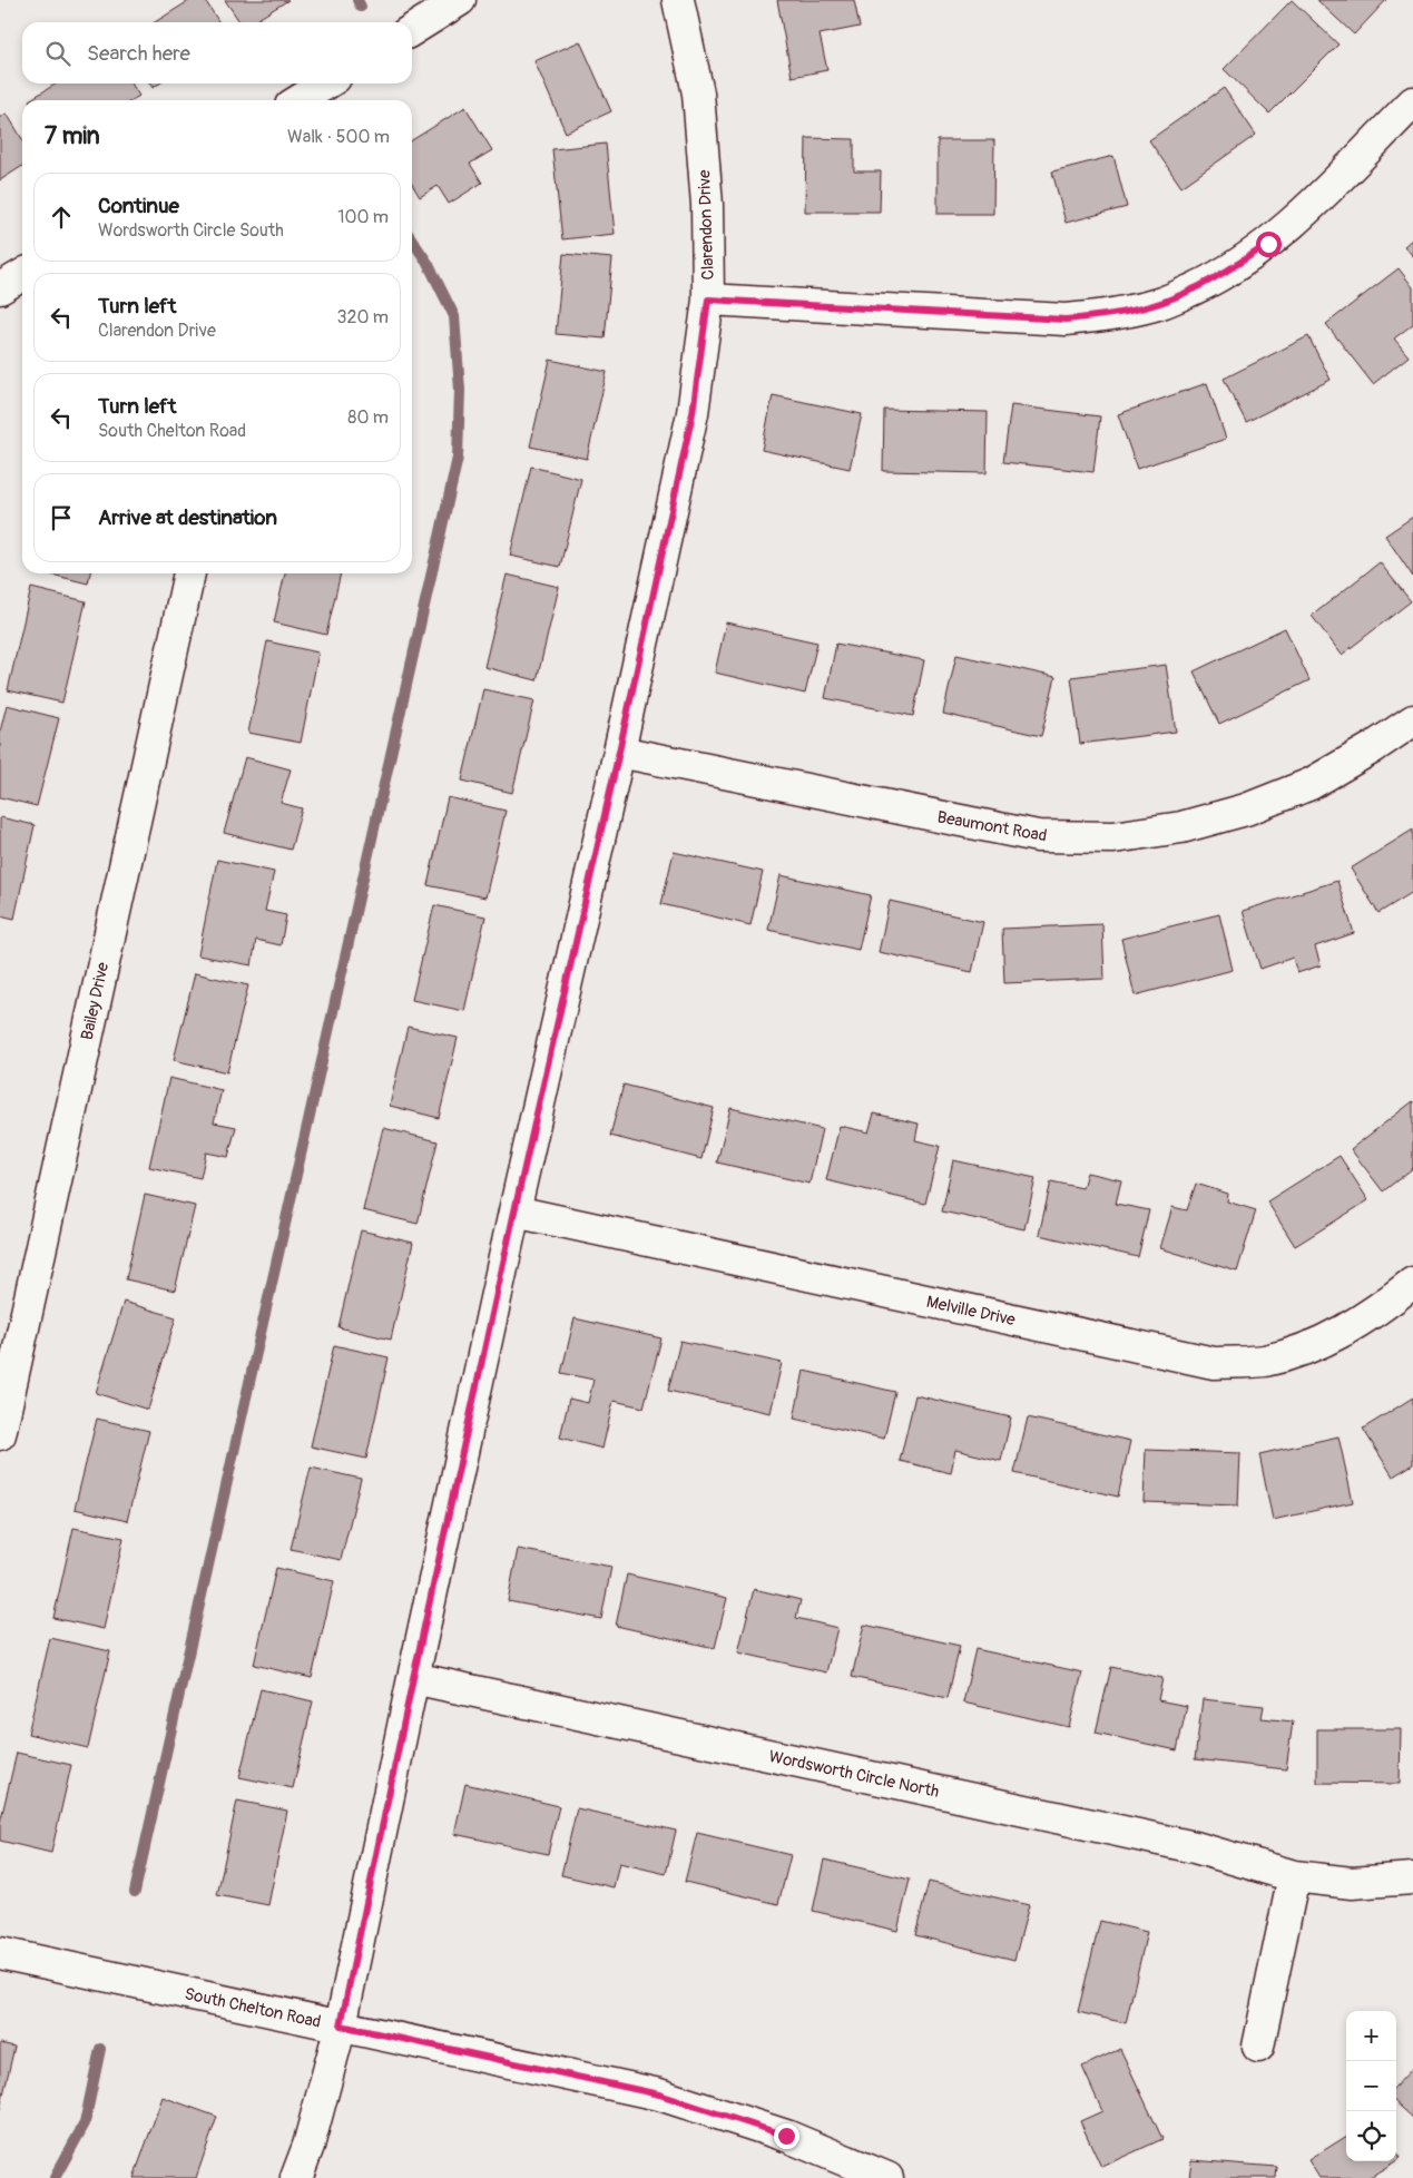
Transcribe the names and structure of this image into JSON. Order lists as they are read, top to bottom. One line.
{"streets":{"street":["Clarendon Drive","Beaumont Road","Bailey Drive","Melville Drive","Wordsworth Circle North","South Chelton Road"]},"crossings":[["Clarendon Drive","Beaumont Road"],["Clarendon Drive","Melville Drive"],["Clarendon Drive","Wordsworth Circle North"],["Clarendon Drive","South Chelton Road"]],"page":{"search":"Search here","heading":["7 min","Walk · 500 m"],"list":[["Continue","Wordsworth Circle South","100 m"],["Turn left","Clarendon Drive","320 m"],["Turn left","South Chelton Road","80 m"],"Arrive at destination"],"map_buttons":["+","−"]}}
